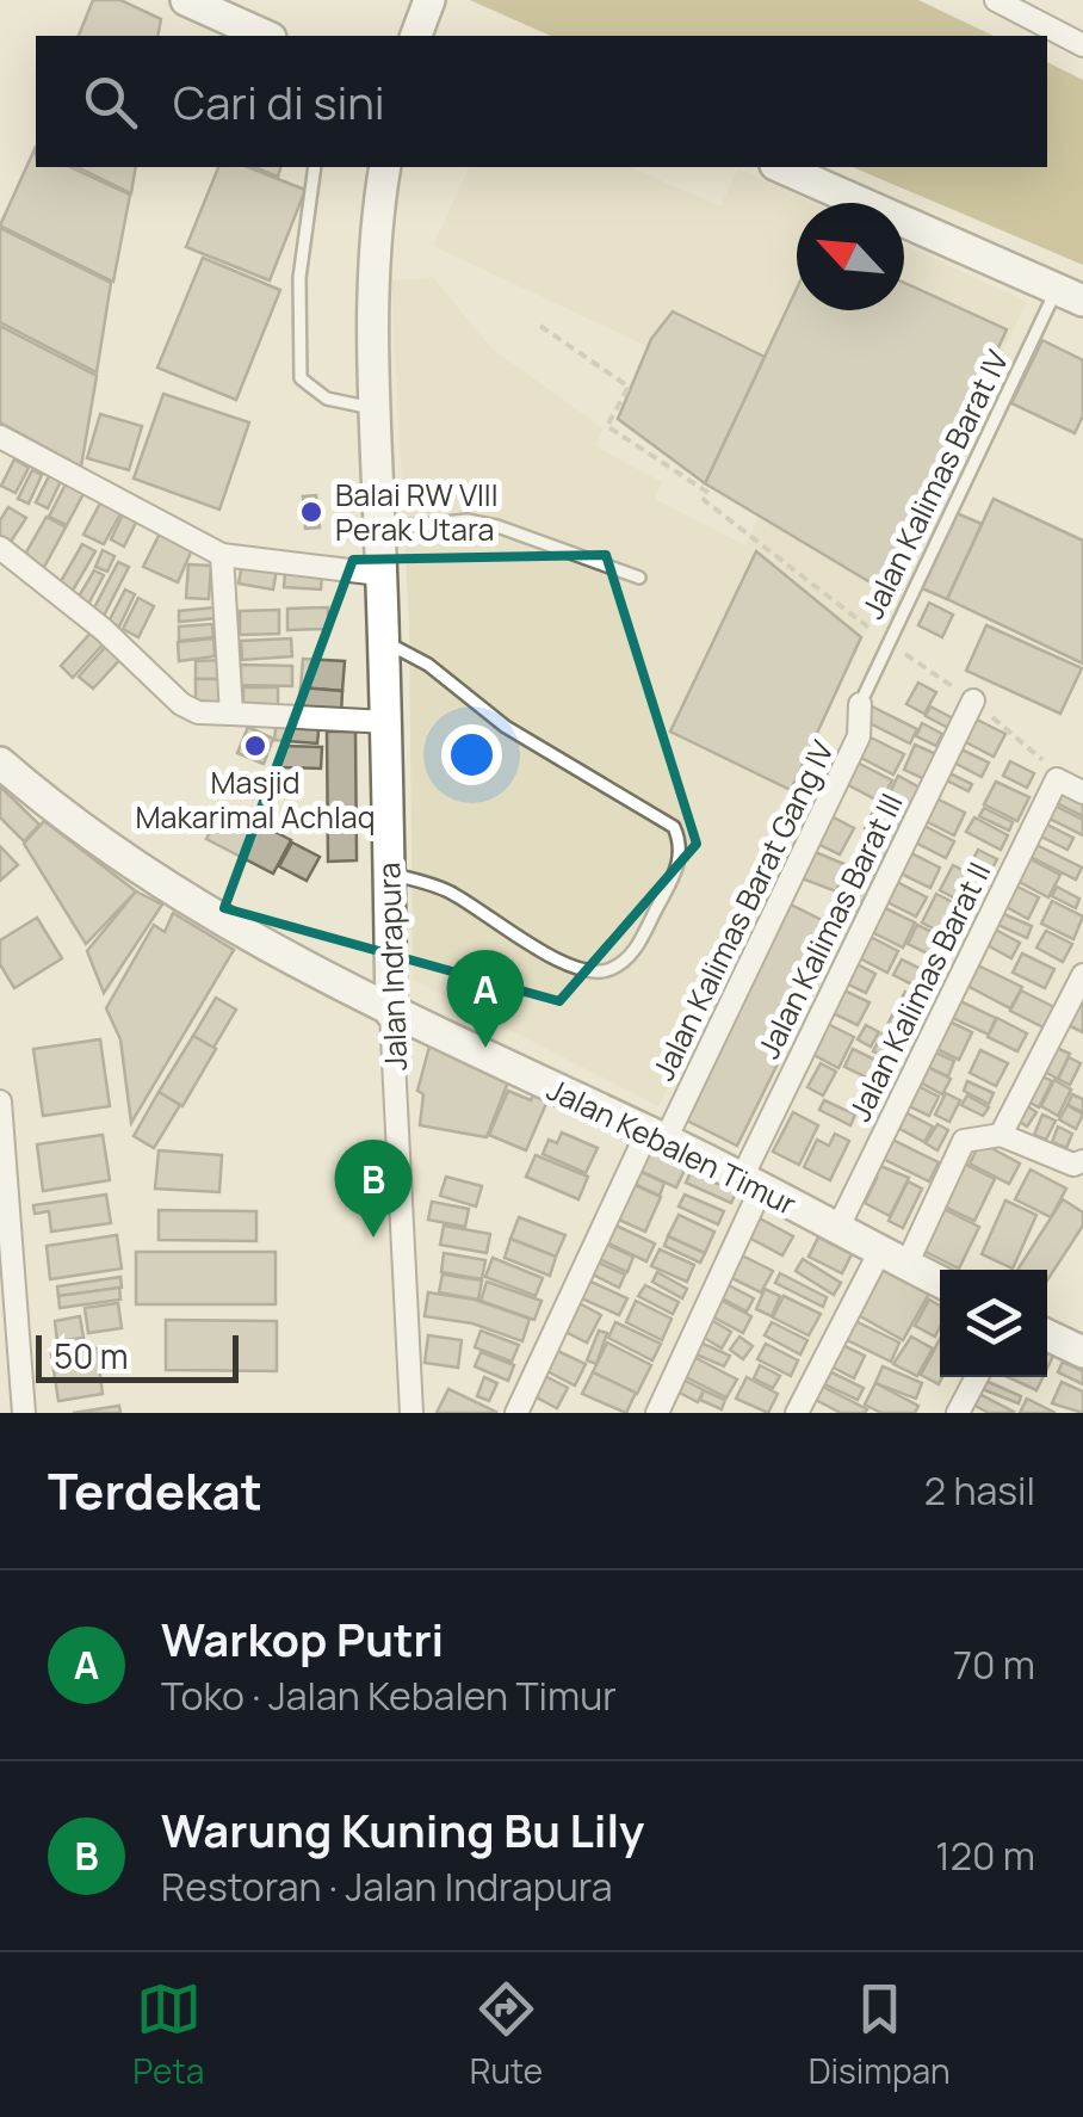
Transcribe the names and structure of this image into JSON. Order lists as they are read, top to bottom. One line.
{"streets":{"street":["Jalan Kalimas Barat Gang IV","Jalan Kalimas Barat III","Jalan Indrapura","Jalan Kalimas Barat II","Jalan Kebalen Timur"],"lane":["Jalan Kalimas Barat IV"]},"crossings":[["Jalan Kalimas Barat IV","Jalan Kalimas Barat Gang IV"],["Jalan Kalimas Barat Gang IV","Jalan Kebalen Timur"],["Jalan Kalimas Barat III","Jalan Kebalen Timur"],["Jalan Indrapura","Jalan Kebalen Timur"],["Jalan Kalimas Barat II","Jalan Kebalen Timur"]],"places":["Balai RW VIII Perak Utara","Masjid Makarimal Achlaq"],"scale_bar":"50 m","north":"top left","page":{"search":"Cari di sini","pins":["A","B"],"scale":"50 m","heading":["Terdekat","2 hasil"],"list":[{"mark":"A","name":"Warkop Putri","note":"Toko · Jalan Kebalen Timur","value":"70 m"},{"mark":"B","name":"Warung Kuning Bu Lily","note":"Restoran · Jalan Indrapura","value":"120 m"}],"nav":["Peta","Rute","Disimpan"]}}
